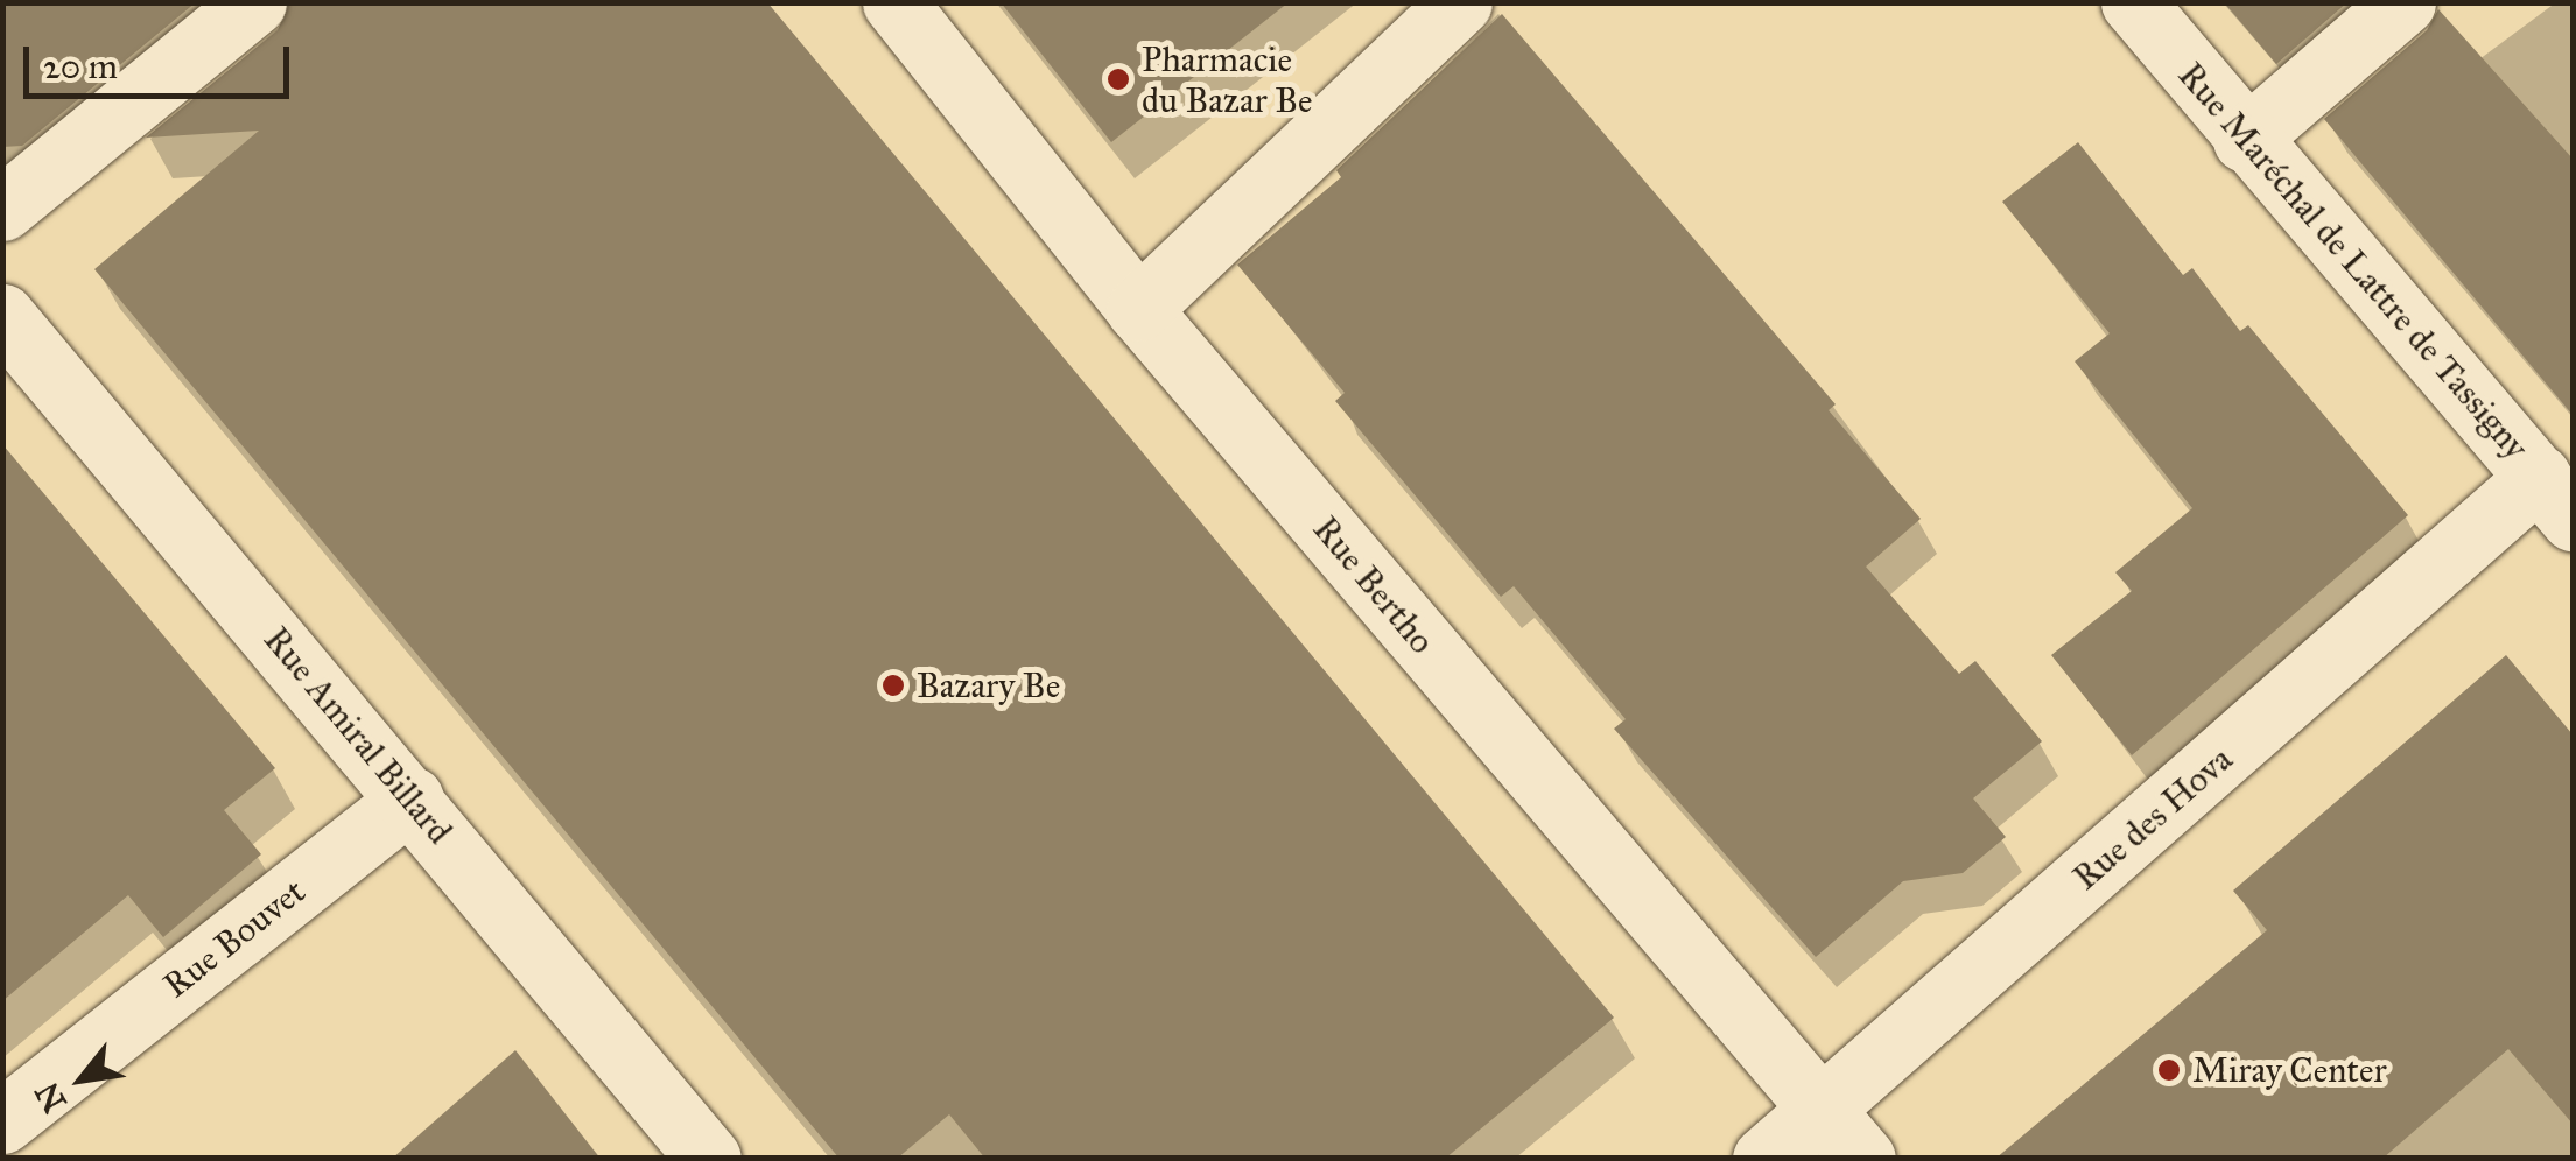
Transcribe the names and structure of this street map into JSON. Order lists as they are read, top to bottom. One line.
{"streets":{"street":["Rue Maréchal de Lattre de Tassigny","Rue Bertho","Rue Amiral Billard","Rue des Hova","Rue Bouvet"]},"crossings":[["Rue Maréchal de Lattre de Tassigny","Rue des Hova"],["Rue Bertho","Rue des Hova"],["Rue Amiral Billard","Rue Bouvet"]],"places":["Pharmacie du Bazar Be","Bazary Be","Miray Center"],"scale_bar":"20 m","north":"bottom left"}
